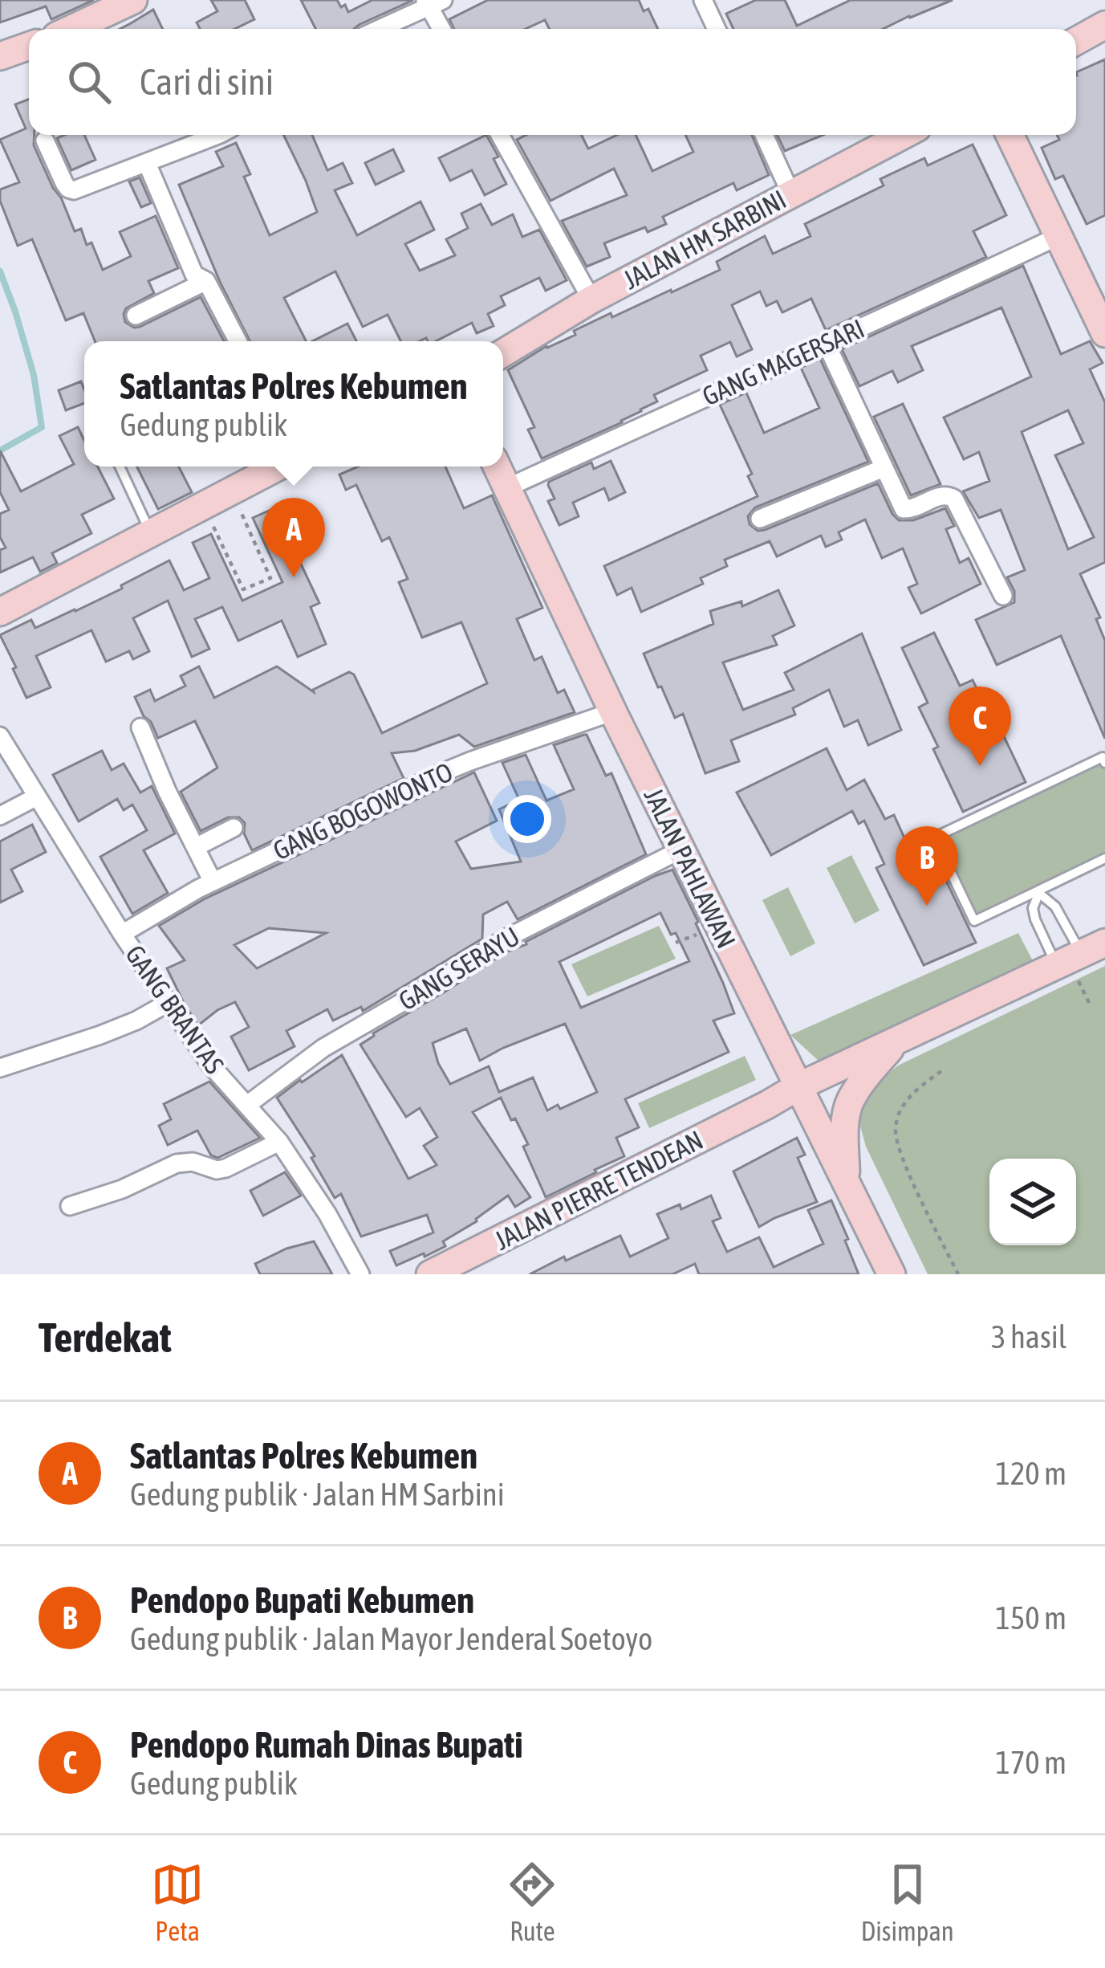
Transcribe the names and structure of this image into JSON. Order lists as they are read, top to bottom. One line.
{"streets":{"main road":["JALAN HM SARBINI","JALAN PAHLAWAN","JALAN PIERRE TENDEAN"],"street":["GANG MAGERSARI","GANG BOGOWONTO","GANG SERAYU","GANG BRANTAS"]},"crossings":[["GANG MAGERSARI","JALAN PAHLAWAN"],["GANG BOGOWONTO","JALAN PAHLAWAN"],["GANG BOGOWONTO","GANG BRANTAS"],["JALAN PAHLAWAN","GANG SERAYU"],["JALAN PAHLAWAN","JALAN PIERRE TENDEAN"],["GANG SERAYU","GANG BRANTAS"]],"page":{"search":"Cari di sini","popup":["Satlantas Polres Kebumen","Gedung publik"],"pins":["A","C","B"],"heading":["Terdekat","3 hasil"],"list":[{"mark":"A","name":"Satlantas Polres Kebumen","note":"Gedung publik · Jalan HM Sarbini","value":"120 m"},{"mark":"B","name":"Pendopo Bupati Kebumen","note":"Gedung publik · Jalan Mayor Jenderal Soetoyo","value":"150 m"},{"mark":"C","name":"Pendopo Rumah Dinas Bupati","note":"Gedung publik","value":"170 m"}],"nav":["Peta","Rute","Disimpan"]}}
